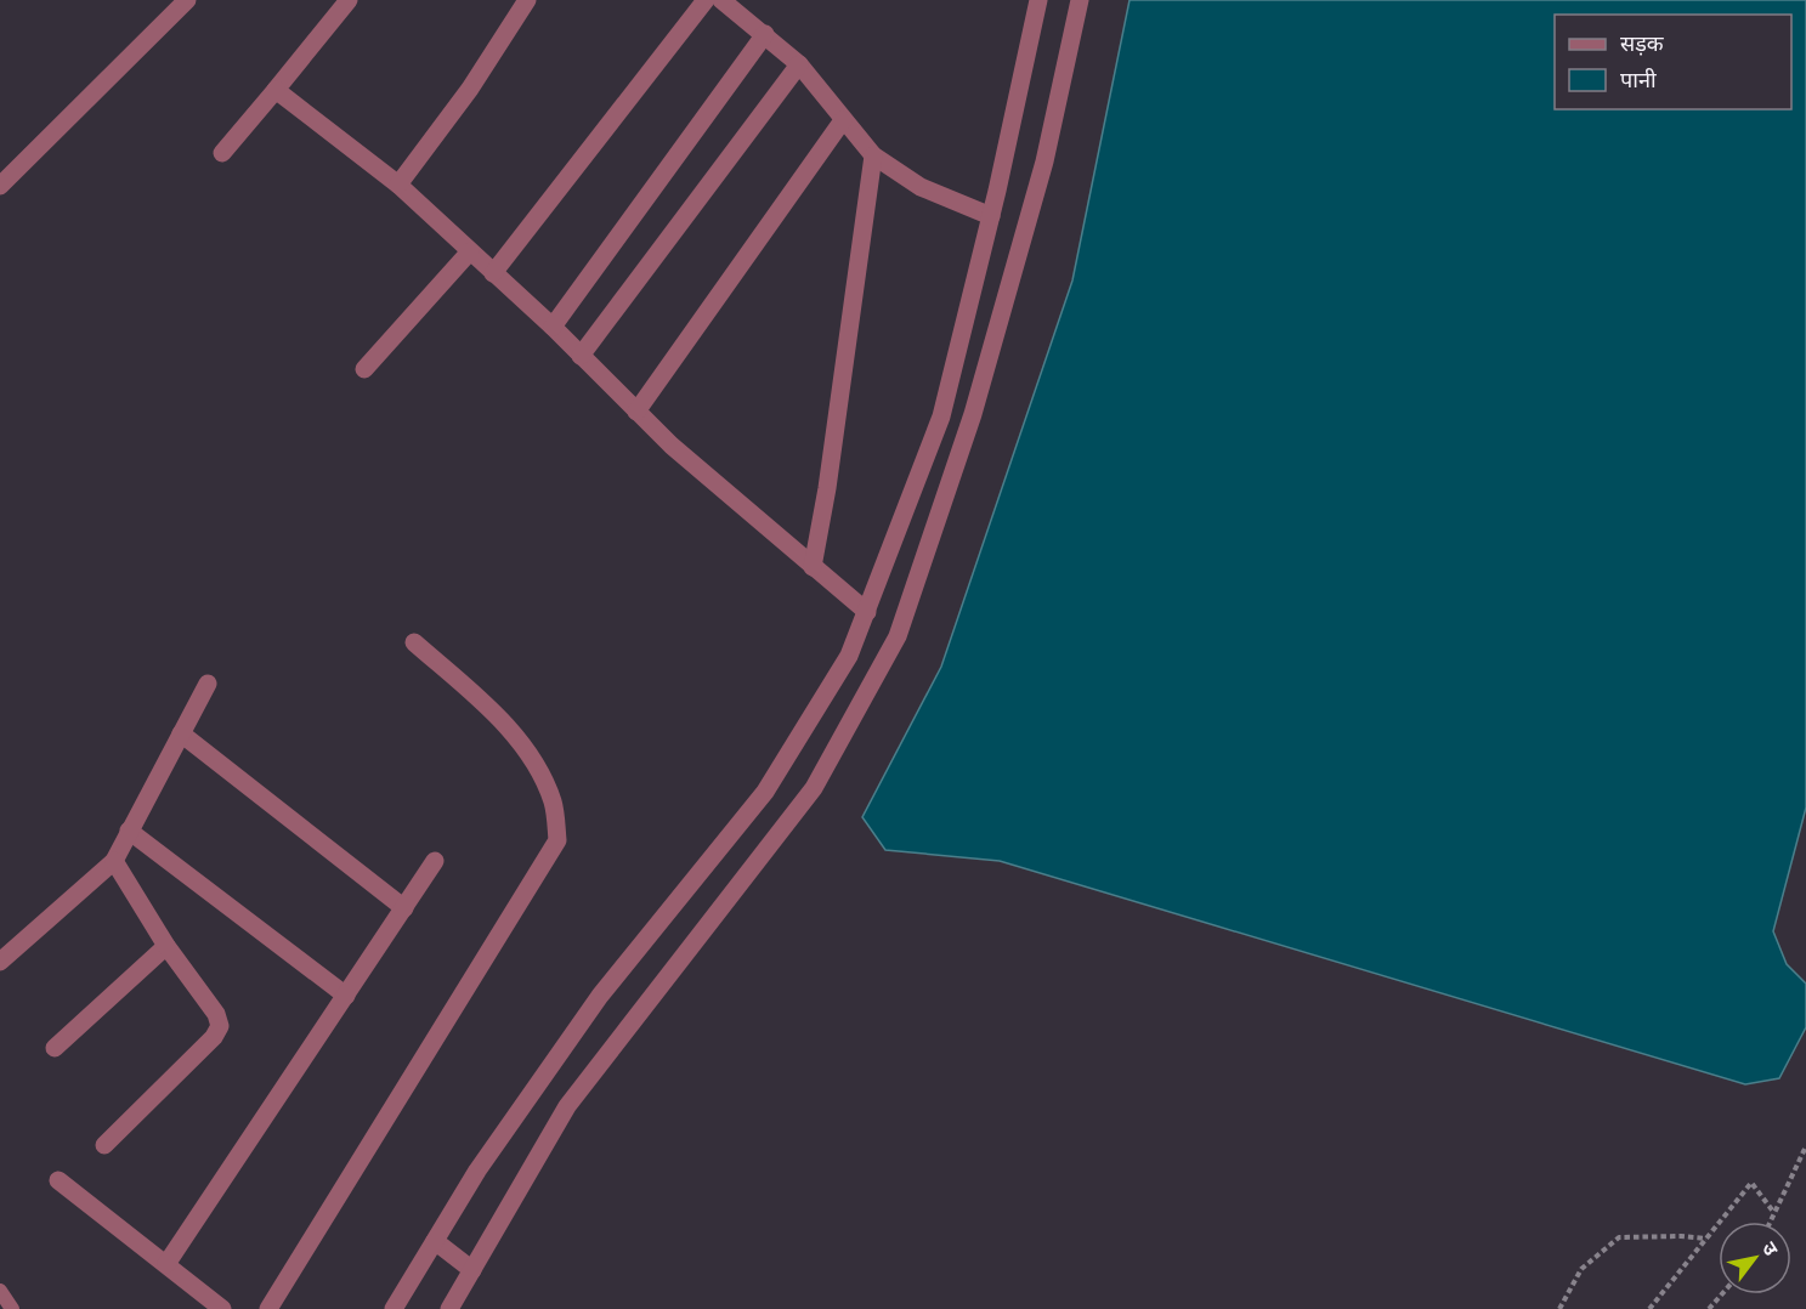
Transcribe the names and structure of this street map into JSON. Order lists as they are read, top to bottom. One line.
{"legend":["सड़क","पानी"],"north":"top right"}
